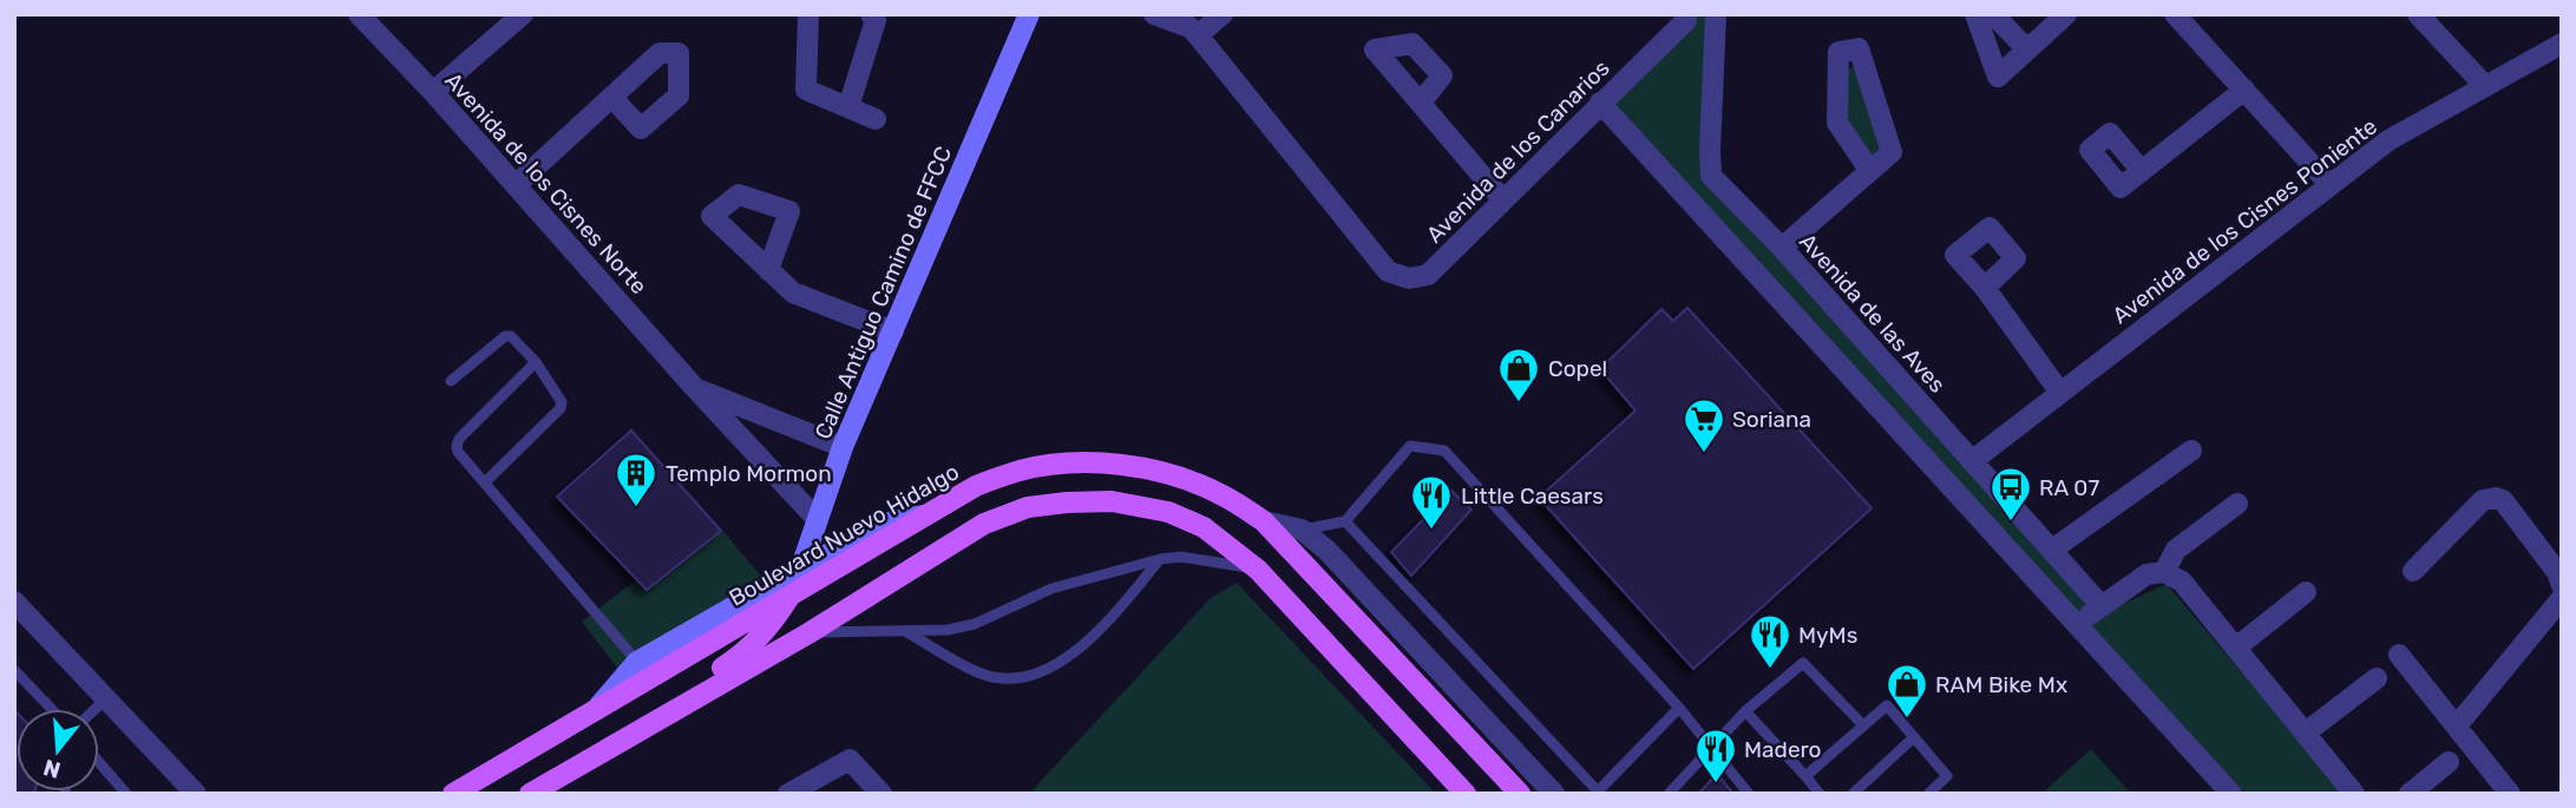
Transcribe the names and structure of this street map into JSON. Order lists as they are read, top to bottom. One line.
{"streets":{"main road":["Calle Antiguo Camino de FFCC","Boulevard Nuevo Hidalgo"],"street":["Avenida de los Canarios","Avenida de los Cisnes Norte","Avenida de los Cisnes Poniente","Avenida de las Aves"]},"crossings":[["Avenida de los Cisnes Norte","Calle Antiguo Camino de FFCC"],["Avenida de los Cisnes Poniente","Avenida de las Aves"],["Calle Antiguo Camino de FFCC","Boulevard Nuevo Hidalgo"]],"places":{"shop":["Copel","RAM Bike Mx"],"supermarket":["Soriana"],"building":["Templo Mormon"],"bus stop":["RA 07"],"restaurant":["Little Caesars","MyMs","Madero"]},"north":"bottom"}
